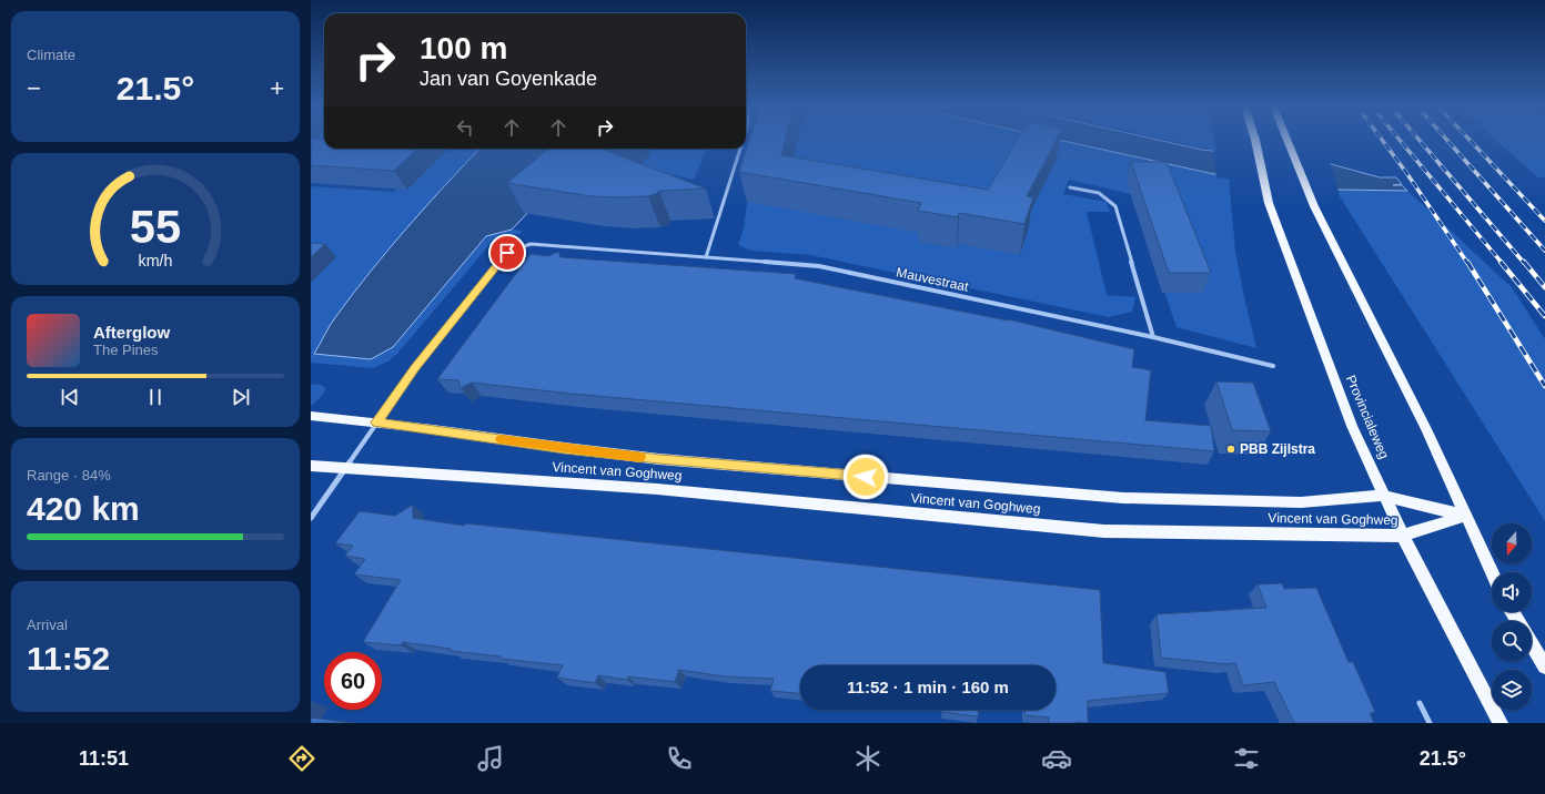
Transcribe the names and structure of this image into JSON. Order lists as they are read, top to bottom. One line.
{"streets":{"main road":["Provincialeweg","Vincent van Goghweg"],"street":["Mauvestraat"]},"crossings":[["Mauvestraat","Vincent van Goghweg"],["Provincialeweg","Vincent van Goghweg"]],"places":["PBB Zijlstra"],"north":"bottom","page":{"tile":["Climate",["Range · 84%","420 km"],["Arrival","11:52"]],"turn":["100 m","Jan van Goyenkade"],"heat":["−","21.5°","+"],"song":["Afterglow","The Pines"],"limit":"60","trip":"11:52 · 1 min · 160 m","tabs":["11:51","21.5°"],"gauge":["55","km/h"]}}
